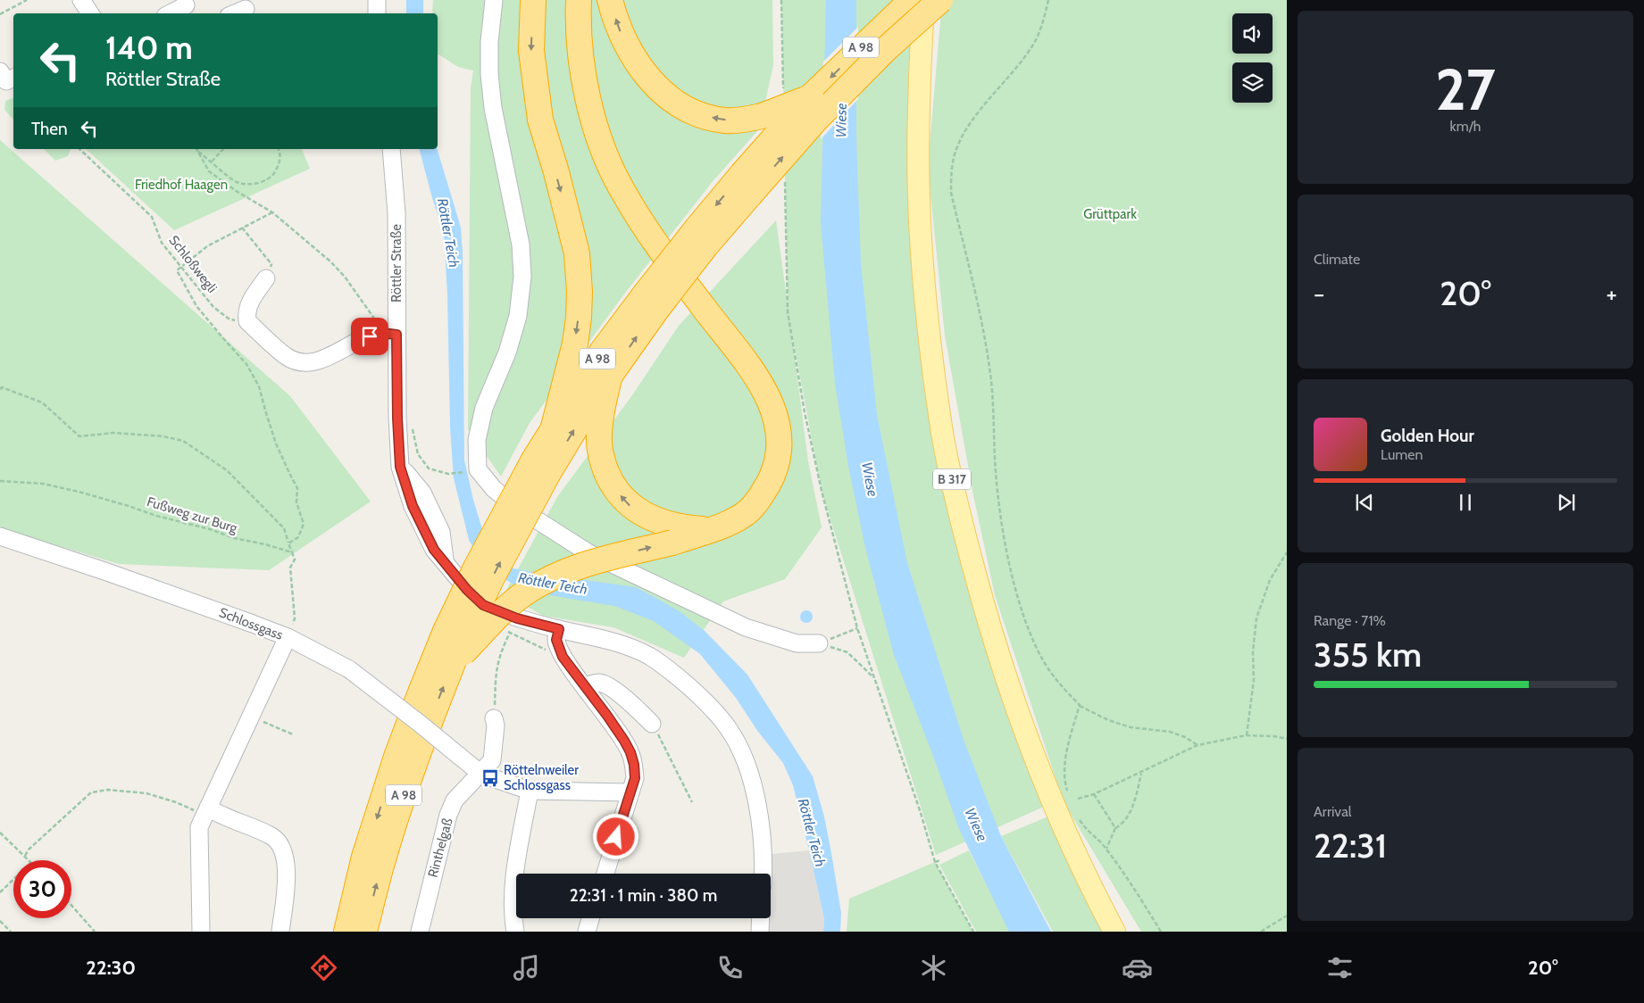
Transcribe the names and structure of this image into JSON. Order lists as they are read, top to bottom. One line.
{"streets":{"highway":["A 98"],"main road":["B 317"],"street":["Röttler Straße","Schlossgass","Rinthelgaß"],"path":["Schloßwegli","Fußweg zur Burg"]},"crossings":[["Schlossgass","Rinthelgaß"]],"water":["Wiese","Röttler Teich"],"parks":["Friedhof Haagen","Grüttpark"],"places":{"bus stop":["Röttelnweiler Schlossgass"]},"page":{"tile":[["27","km/h"],"Climate",["Range · 71%","355 km"],["Arrival","22:31"]],"turn":["140 m","Röttler Straße"],"then":"Then","heat":["−","20°","+"],"song":["Golden Hour","Lumen"],"limit":"30","trip":"22:31 · 1 min · 380 m","tabs":["22:30","20°"]}}
